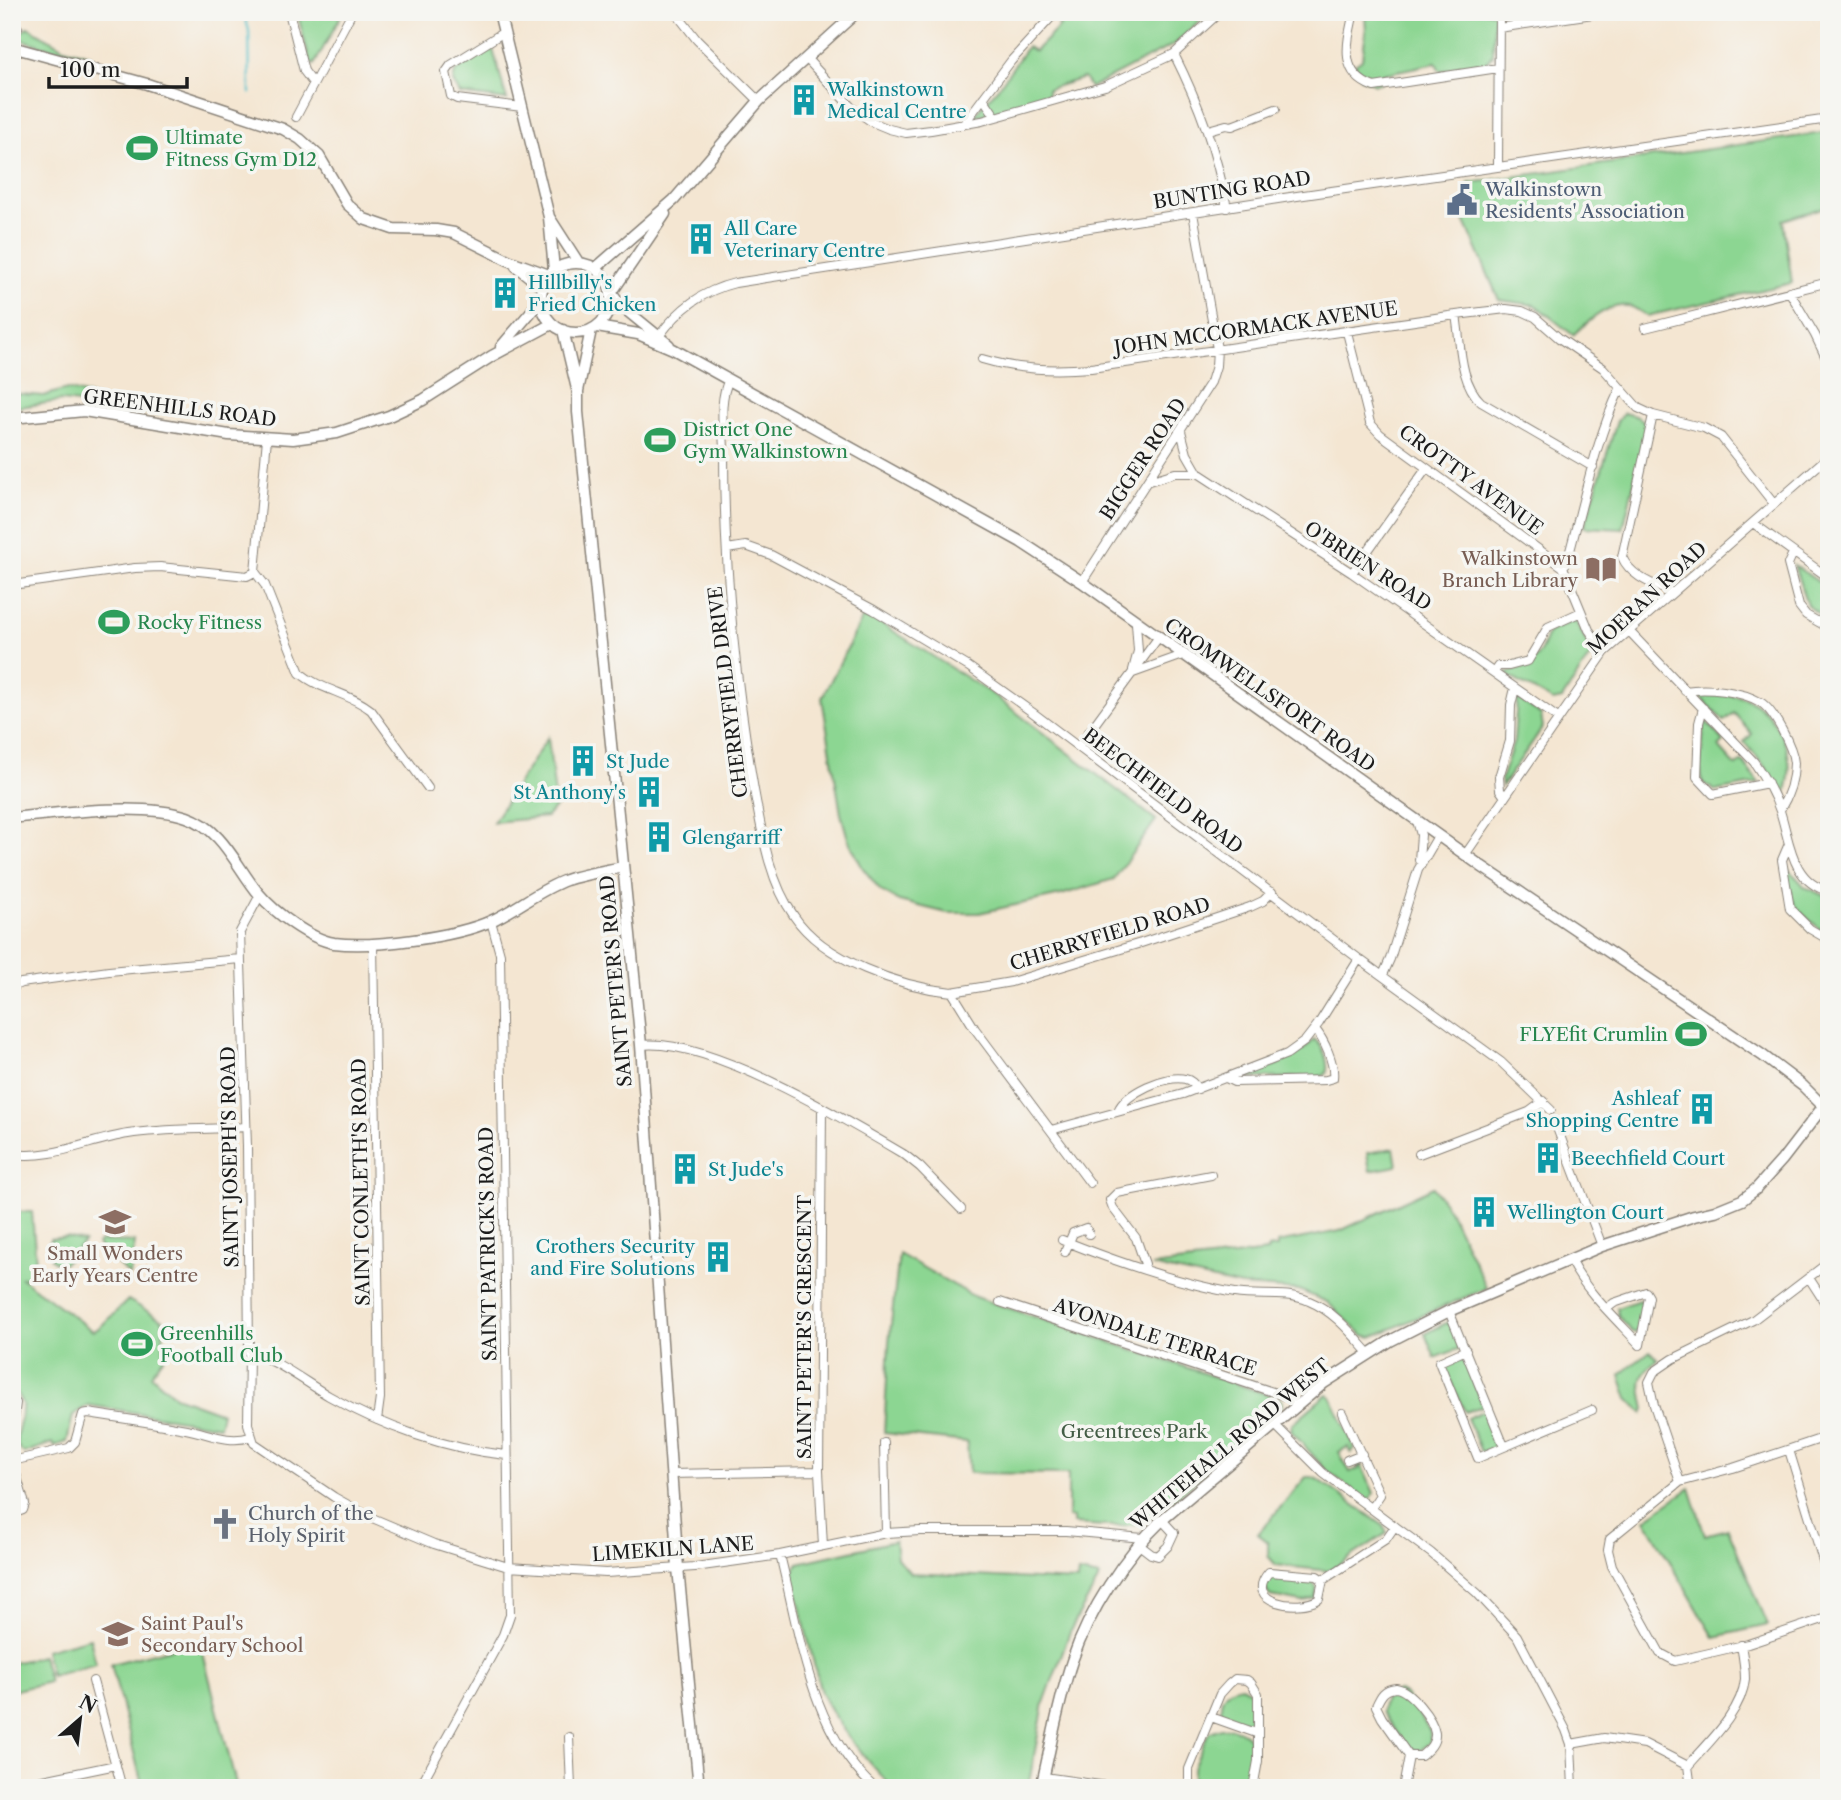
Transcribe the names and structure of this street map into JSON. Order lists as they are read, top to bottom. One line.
{"streets":{"main road":["GREENHILLS ROAD","CROMWELLSFORT ROAD","SAINT PETER'S ROAD","WHITEHALL ROAD WEST"],"street":["BUNTING ROAD","JOHN MCCORMACK AVENUE","BIGGER ROAD","CROTTY AVENUE","O'BRIEN ROAD","MOERAN ROAD","CHERRYFIELD DRIVE","BEECHFIELD ROAD","CHERRYFIELD ROAD","SAINT JOSEPH'S ROAD","SAINT CONLETH'S ROAD","SAINT PATRICK'S ROAD","SAINT PETER'S CRESCENT","AVONDALE TERRACE","LIMEKILN LANE"]},"crossings":[["BUNTING ROAD","CROMWELLSFORT ROAD"],["JOHN MCCORMACK AVENUE","BIGGER ROAD"],["JOHN MCCORMACK AVENUE","CROTTY AVENUE"],["GREENHILLS ROAD","CROMWELLSFORT ROAD"],["GREENHILLS ROAD","SAINT PETER'S ROAD"],["BIGGER ROAD","CROMWELLSFORT ROAD"],["O'BRIEN ROAD","MOERAN ROAD"],["MOERAN ROAD","CROMWELLSFORT ROAD"],["CHERRYFIELD DRIVE","CROMWELLSFORT ROAD"],["CHERRYFIELD DRIVE","BEECHFIELD ROAD"],["CHERRYFIELD DRIVE","CHERRYFIELD ROAD"],["CROMWELLSFORT ROAD","SAINT PETER'S ROAD"],["CROMWELLSFORT ROAD","WHITEHALL ROAD WEST"],["BEECHFIELD ROAD","CHERRYFIELD ROAD"],["SAINT PETER'S ROAD","LIMEKILN LANE"],["SAINT JOSEPH'S ROAD","LIMEKILN LANE"],["SAINT PATRICK'S ROAD","LIMEKILN LANE"],["SAINT PETER'S CRESCENT","LIMEKILN LANE"],["AVONDALE TERRACE","WHITEHALL ROAD WEST"],["WHITEHALL ROAD WEST","LIMEKILN LANE"]],"parks":["Greentrees Park"],"places":{"building":["Walkinstown Medical Centre","All Care Veterinary Centre","Hillbilly's Fried Chicken","St Jude","St Anthony's","Glengarriff","Ashleaf Shopping Centre","Beechfield Court","St Jude's","Wellington Court","Crothers Security and Fire Solutions"],"sports":["Ultimate Fitness Gym D12","District One Gym Walkinstown","Rocky Fitness","FLYEfit Crumlin","Greenhills Football Club"],"public building":["Walkinstown Residents' Association"],"library":["Walkinstown Branch Library"],"school or university":["Small Wonders Early Years Centre","Saint Paul's Secondary School"],"church":["Church of the Holy Spirit"]},"scale_bar":"100 m","north":"top right"}
